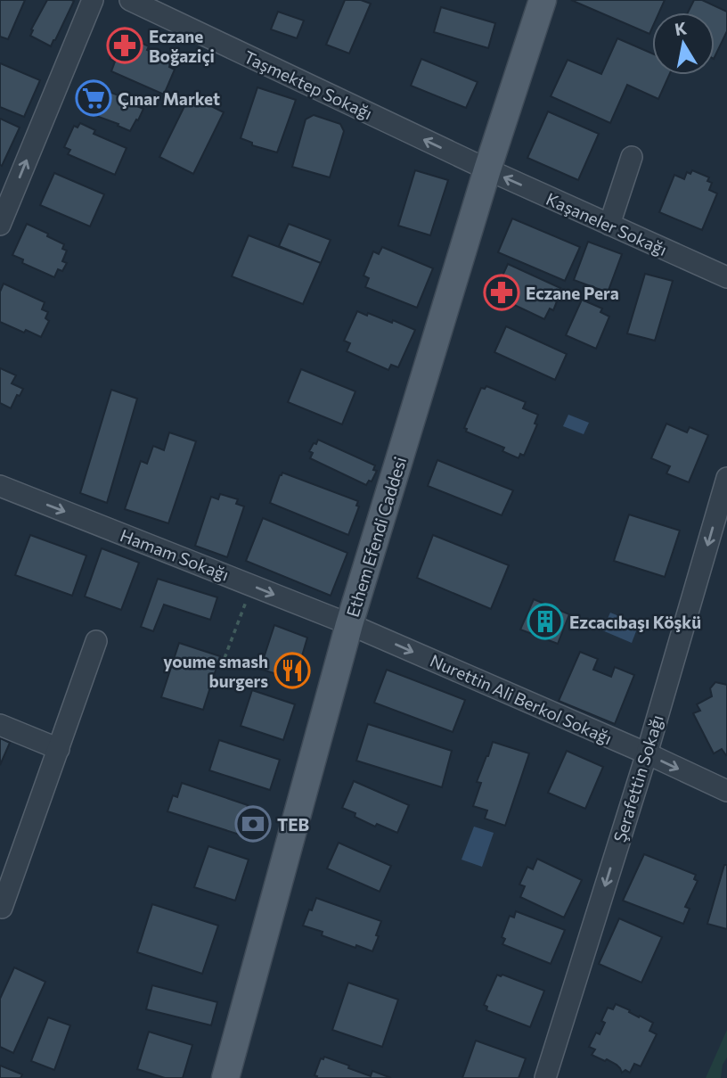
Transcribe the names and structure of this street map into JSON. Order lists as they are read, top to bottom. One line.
{"streets":{"main road":["Ethem Efendi Caddesi"],"street":["Taşmektep Sokağı","Kaşaneler Sokağı","Hamam Sokağı","Nurettin Ali Berkol Sokağı","Şerafettin Sokağı"]},"crossings":[["Taşmektep Sokağı","Kaşaneler Sokağı"],["Taşmektep Sokağı","Ethem Efendi Caddesi"],["Kaşaneler Sokağı","Ethem Efendi Caddesi"],["Ethem Efendi Caddesi","Hamam Sokağı"],["Ethem Efendi Caddesi","Nurettin Ali Berkol Sokağı"],["Hamam Sokağı","Nurettin Ali Berkol Sokağı"],["Nurettin Ali Berkol Sokağı","Şerafettin Sokağı"]],"one_way":["Taşmektep Sokağı","Kaşaneler Sokağı","Hamam Sokağı","Nurettin Ali Berkol Sokağı","Şerafettin Sokağı"],"places":{"pharmacy":["Eczane Boğaziçi","Eczane Pera"],"supermarket":["Çınar Market"],"building":["Ezcacıbaşı Köşkü"],"restaurant":["youme smash burgers"],"bank":["TEB"]},"north":"top"}
